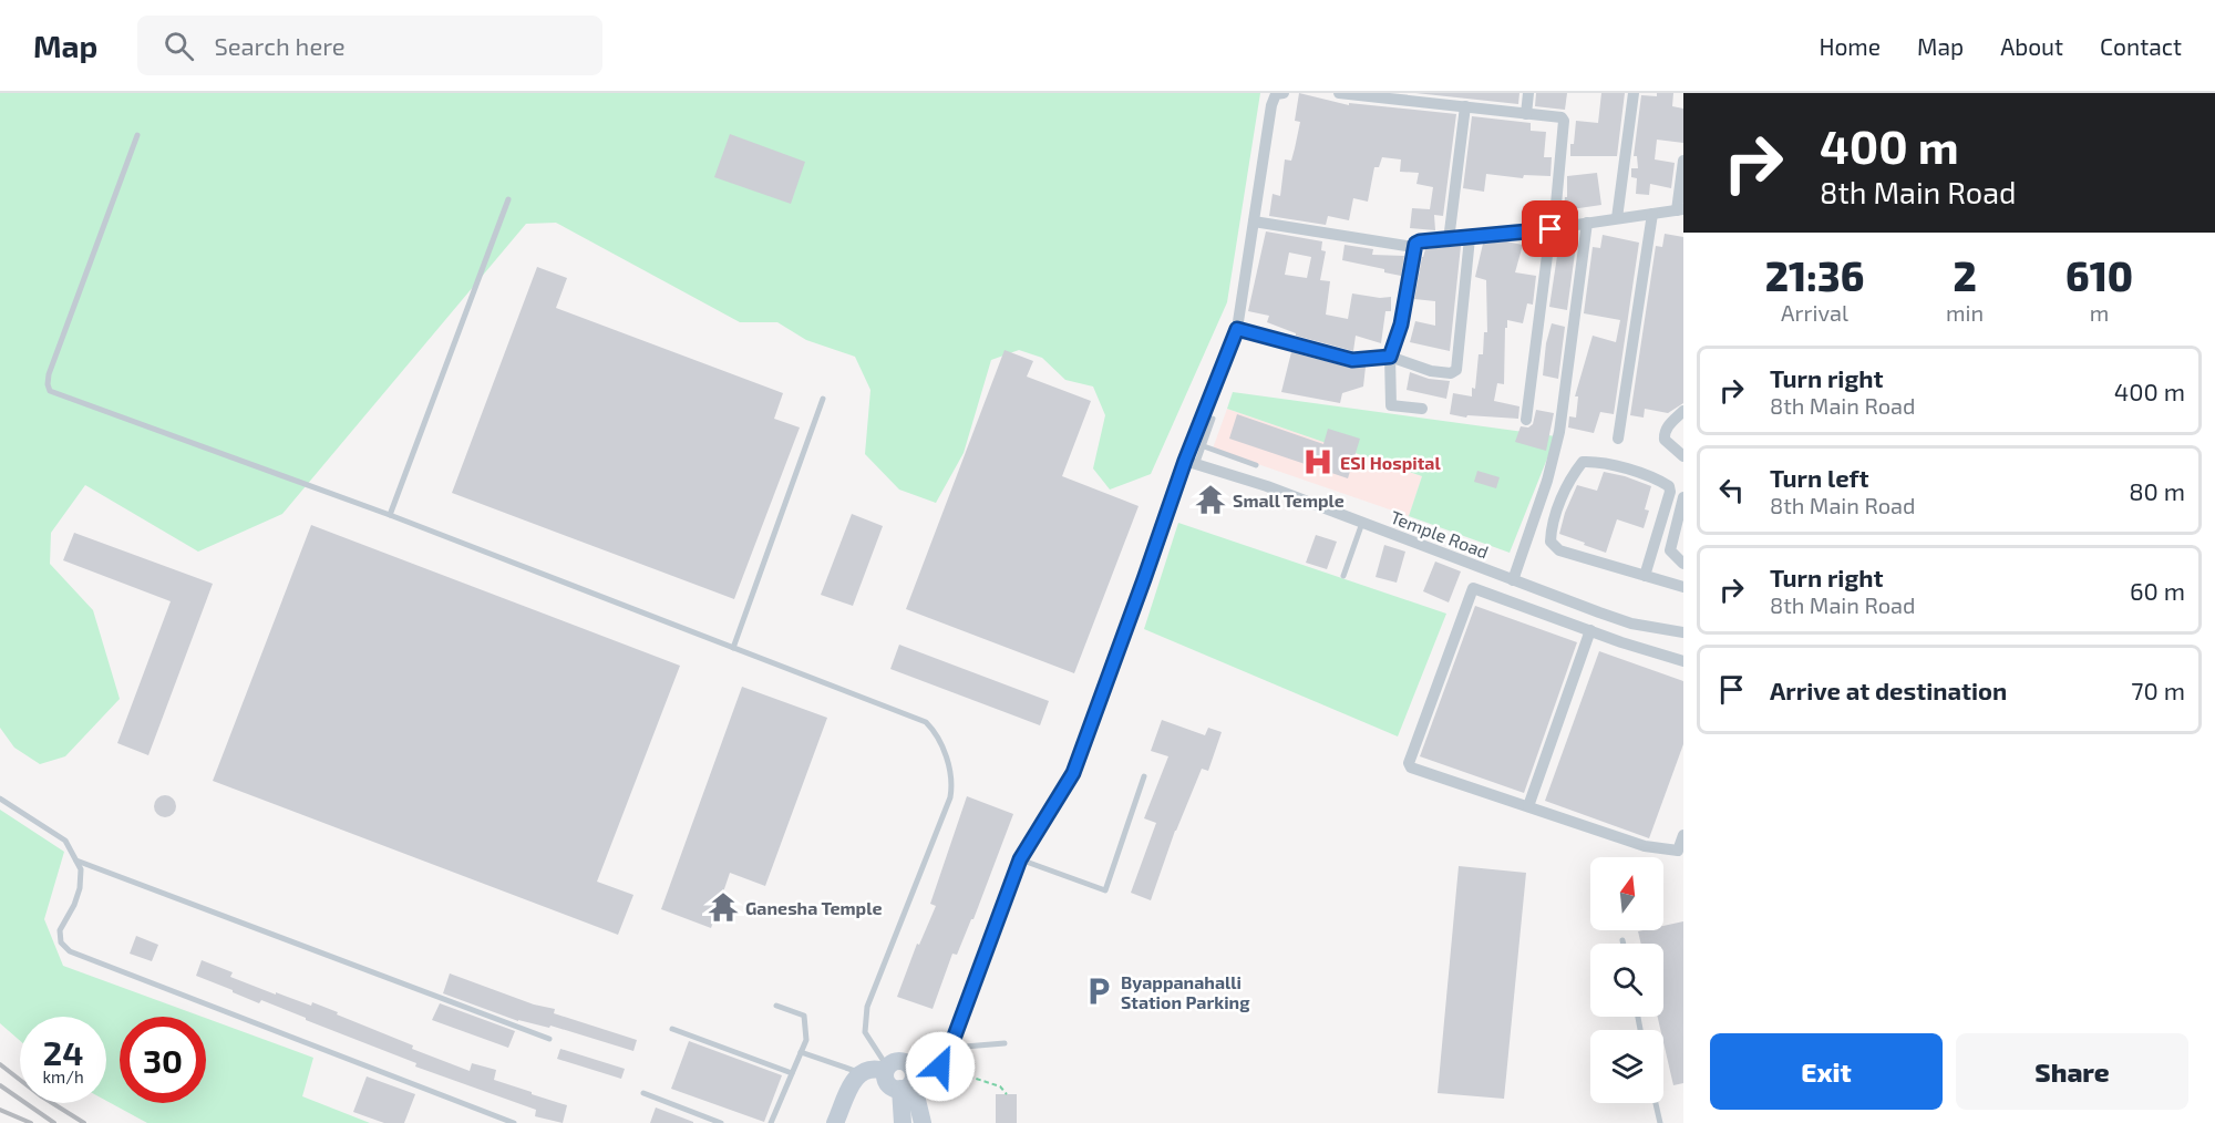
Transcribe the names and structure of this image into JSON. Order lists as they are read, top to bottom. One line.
{"streets":{"street":["Temple Road"]},"places":{"hospital":["ESI Hospital"],"temple":["Small Temple","Ganesha Temple"],"parking":["Byappanahalli Station Parking"]},"north":"top","page":{"header":"Map","search":"Search here","nav":["Home","Map","About","Contact"],"turn":["400 m","8th Main Road"],"eta":["21:36","Arrival","2","min","610","m"],"list":[{"name":"Turn right","note":"8th Main Road","value":"400 m"},{"name":"Turn left","note":"8th Main Road","value":"80 m"},{"name":"Turn right","note":"8th Main Road","value":"60 m"},{"name":"Arrive at destination","value":"70 m"}],"speed":"24 km/h","limit":"30","buttons":["Exit","Share"]}}
